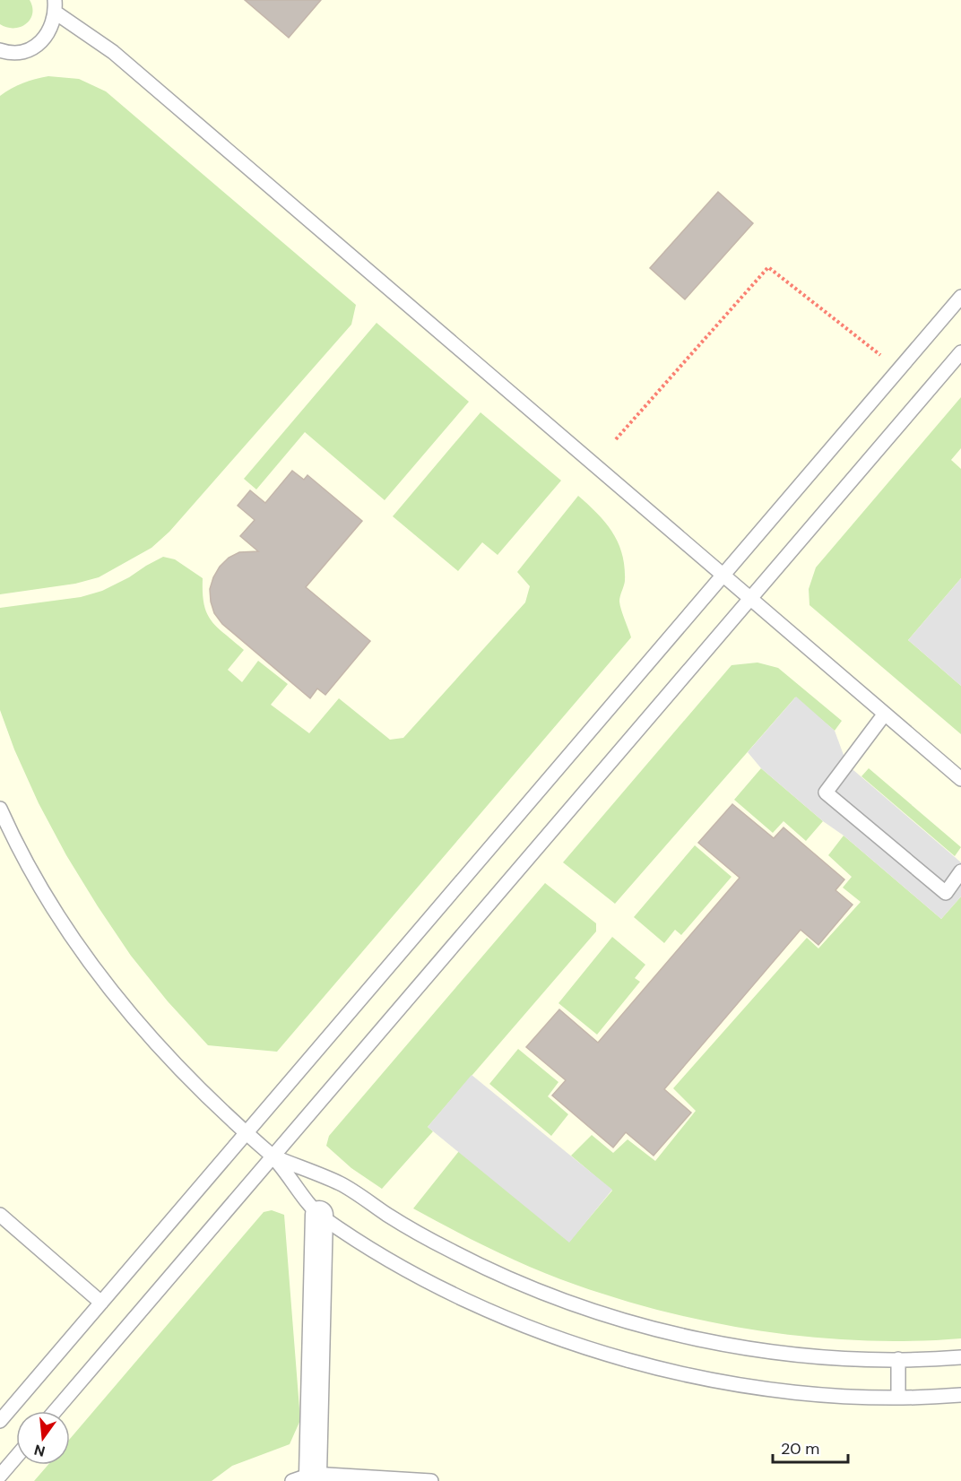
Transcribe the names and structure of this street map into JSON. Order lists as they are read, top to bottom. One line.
{"scale_bar":"20 m","north":"bottom"}
